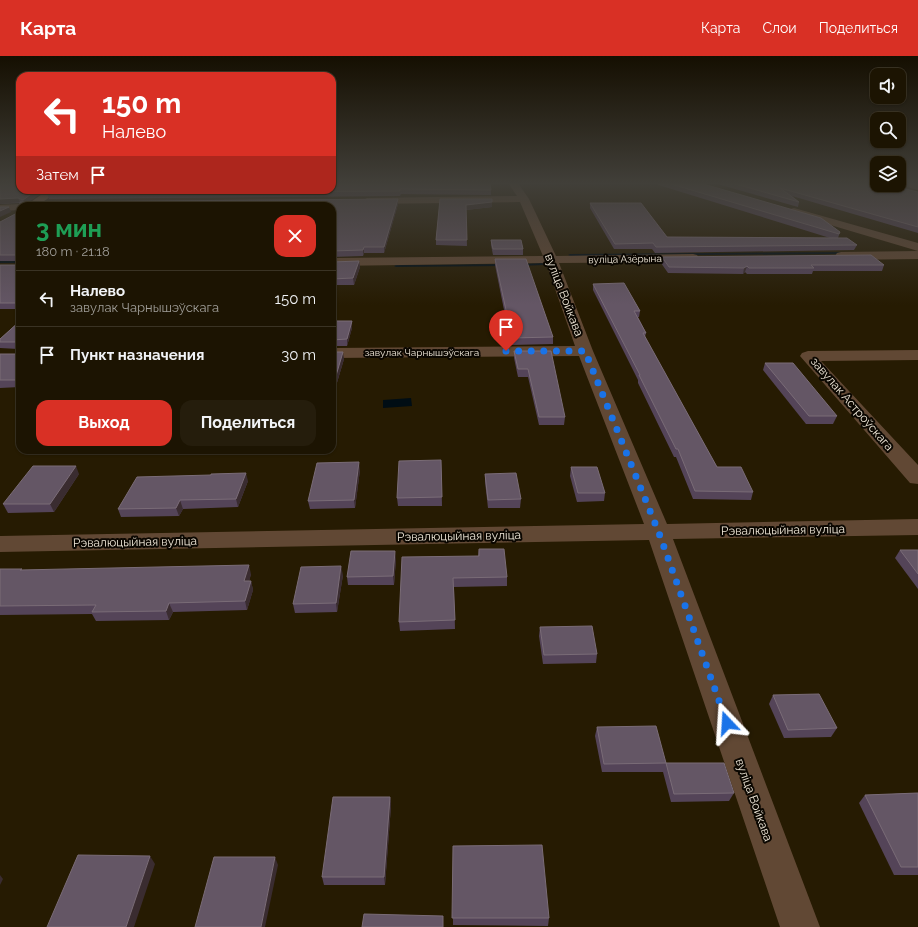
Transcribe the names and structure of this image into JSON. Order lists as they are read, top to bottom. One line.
{"streets":{"street":["вуліца Азёрына","вуліца Войкава","завулак Чарнышэўскага","завулак Астроўскага","Рэвалюцыйная вуліца"]},"crossings":[["вуліца Азёрына","вуліца Войкава"],["вуліца Войкава","завулак Чарнышэўскага"],["вуліца Войкава","Рэвалюцыйная вуліца"]],"page":{"header":"Карта","nav":["Карта","Слои","Поделиться"],"turn":["150 m","Налево"],"then":"Затем","heading":["3 мин","180 m · 21:18"],"list":[{"name":"Налево","note":"завулак Чарнышэўскага","value":"150 m"},{"name":"Пункт назначения","value":"30 m"}],"buttons":["Выход","Поделиться"]}}
